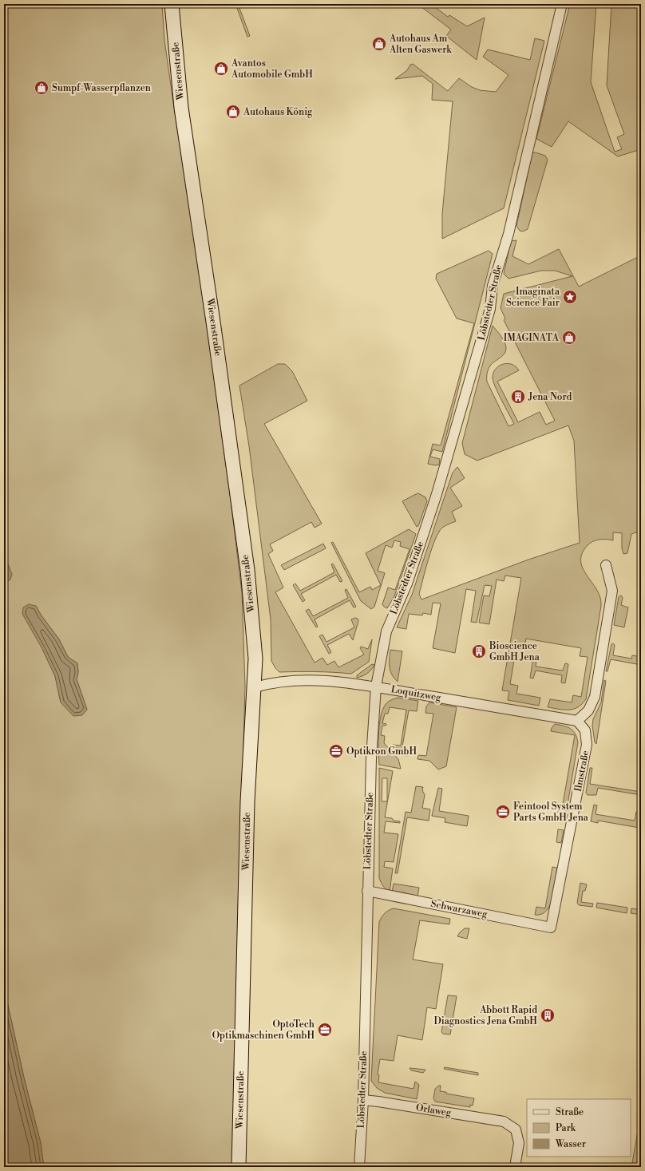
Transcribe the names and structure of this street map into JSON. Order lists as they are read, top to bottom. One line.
{"streets":{"street":["Wiesenstraße","Löbstedter Straße","Loquitzweg","Ilmstraße","Schwarzaweg","Orlaweg"]},"crossings":[["Wiesenstraße","Loquitzweg"],["Löbstedter Straße","Loquitzweg"],["Löbstedter Straße","Schwarzaweg"],["Löbstedter Straße","Orlaweg"],["Loquitzweg","Ilmstraße"],["Ilmstraße","Schwarzaweg"]],"places":{"shop":["Autohaus Am Alten Gaswerk","Avantos Automobile GmbH","Sumpf-Wasserpflanzen","Autohaus König","IMAGINATA"],"place":["Imaginata Science Fair"],"building":["Jena Nord","Bioscience GmbH Jena","Abbott Rapid Diagnostics Jena GmbH"],"office":["Optikron GmbH","Feintool System Parts GmbH Jena","OptoTech Optikmaschinen GmbH"]},"legend":["Straße","Park","Wasser"]}
